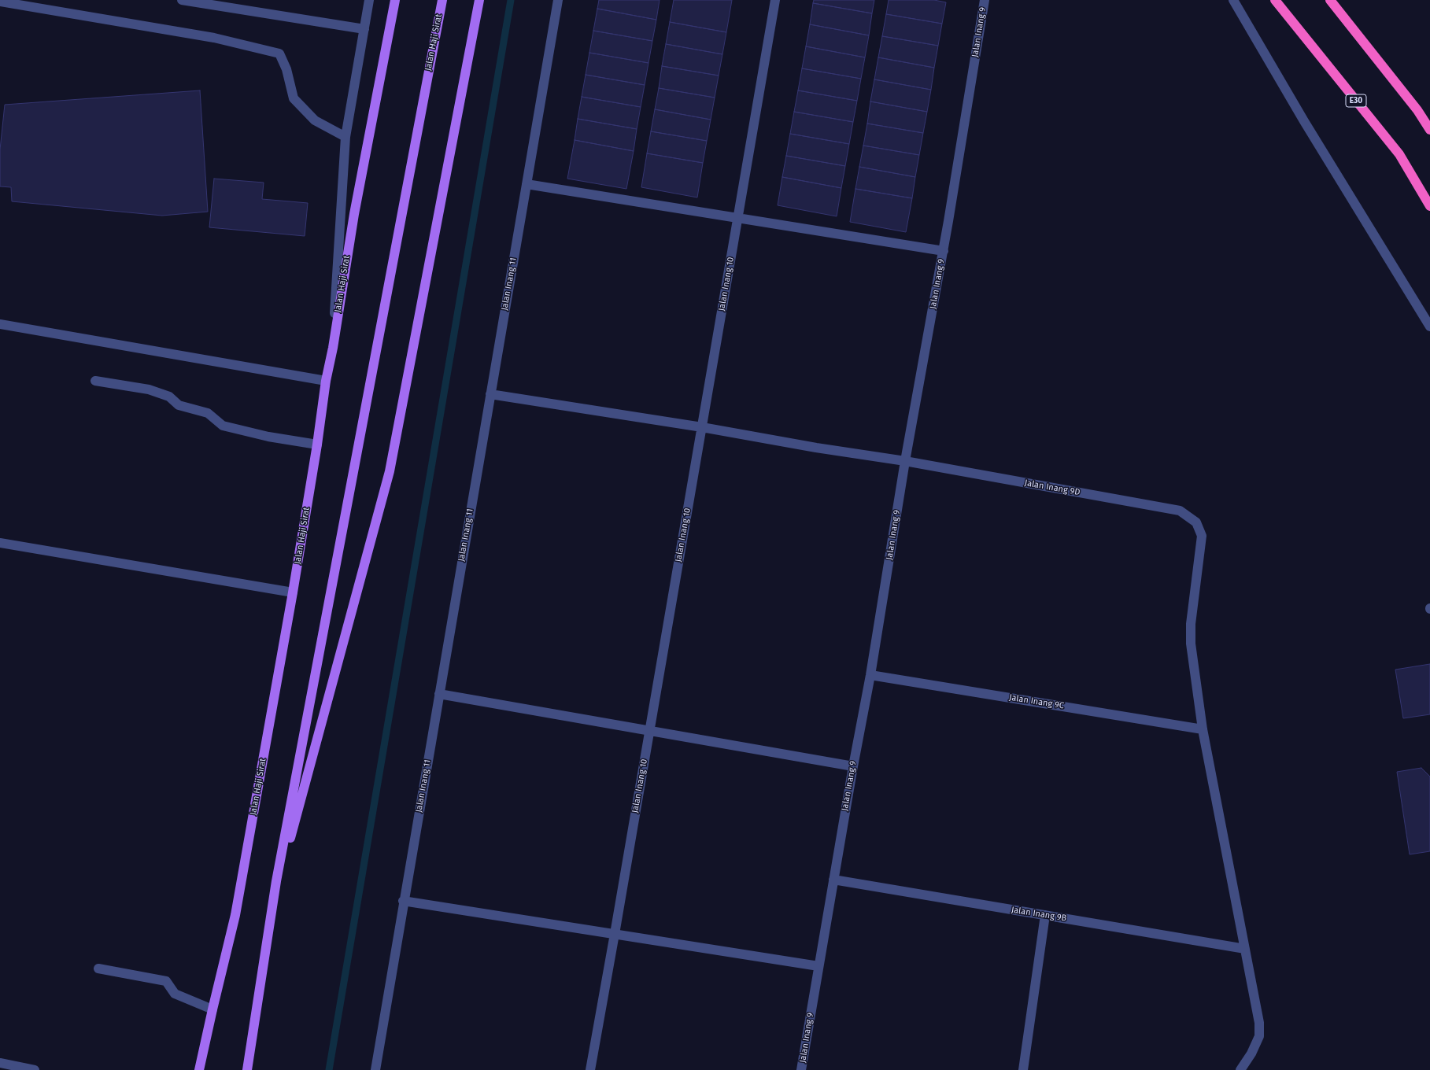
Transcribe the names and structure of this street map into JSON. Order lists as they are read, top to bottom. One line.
{"streets":{"highway":["E30"],"main road":["Jalan Haji Sirat"],"street":["Jalan Inang 9","Jalan Inang 11","Jalan Inang 10","Jalan Inang 9D","Jalan Inang 9C","Jalan Inang 9B"]},"crossings":[["Jalan Inang 9","Jalan Inang 9D"],["Jalan Inang 9","Jalan Inang 9C"],["Jalan Inang 9","Jalan Inang 9B"],["Jalan Inang 11","Jalan Inang 9D"],["Jalan Inang 10","Jalan Inang 9D"],["Jalan Inang 9D","Jalan Inang 9C"]]}
